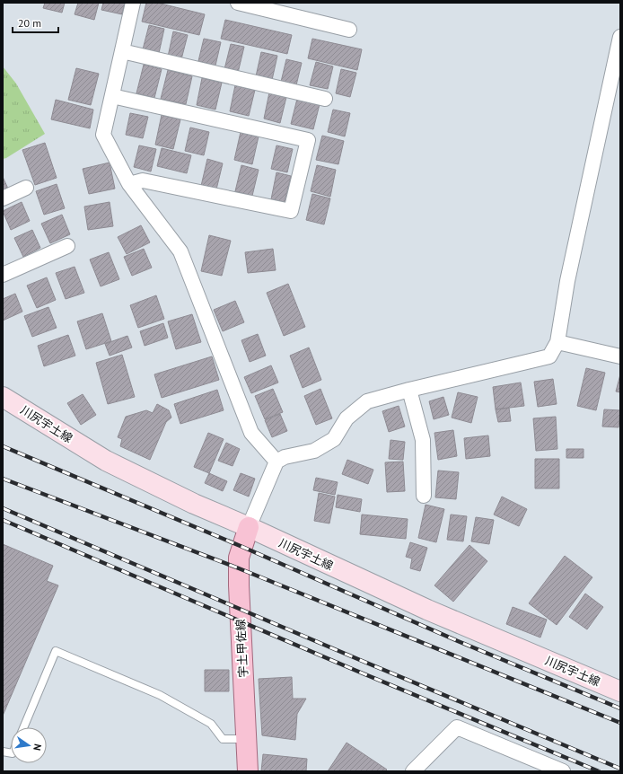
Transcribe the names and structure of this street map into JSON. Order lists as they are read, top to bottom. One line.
{"streets":{"main road":["川尻宇土線","宇土甲佐線"]},"crossings":[["川尻宇土線","宇土甲佐線"]],"scale_bar":"20 m","north":"right"}
